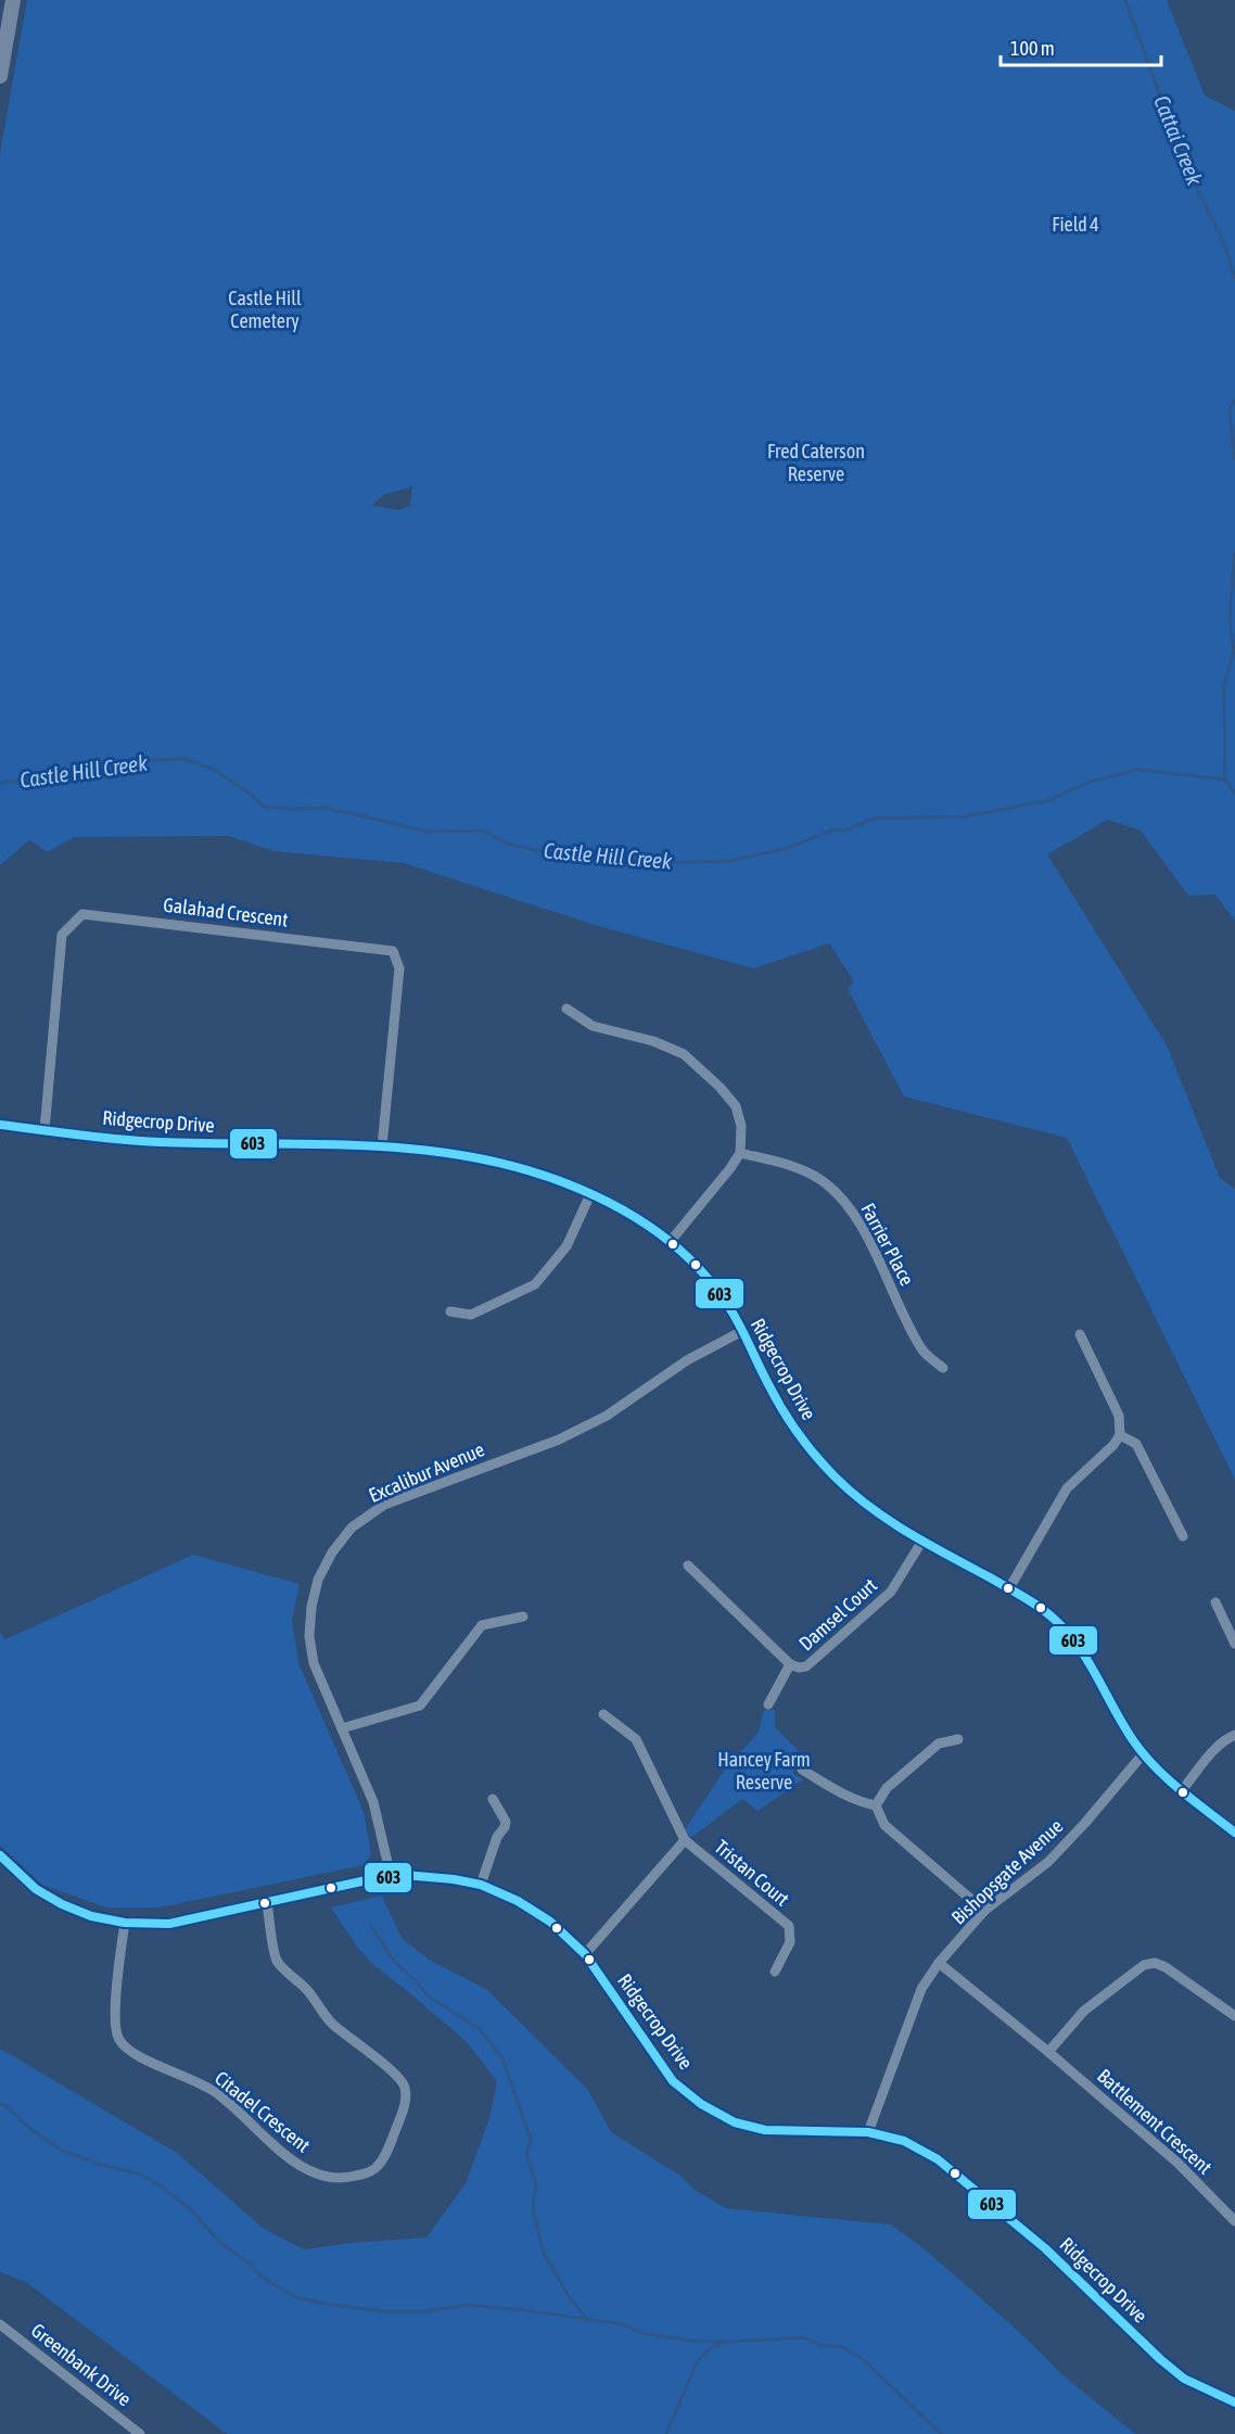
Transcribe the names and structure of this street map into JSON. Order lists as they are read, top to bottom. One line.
{"streets":{"street":["Galahad Crescent","Ridgecrop Drive","Farrier Place","Excalibur Avenue","Damsel Court","Bishopsgate Avenue","Tristan Court","Citadel Crescent","Battlement Crescent","Greenbank Drive"]},"crossings":[["Galahad Crescent","Ridgecrop Drive"],["Ridgecrop Drive","Excalibur Avenue"],["Ridgecrop Drive","Damsel Court"],["Ridgecrop Drive","Bishopsgate Avenue"],["Ridgecrop Drive","Tristan Court"],["Ridgecrop Drive","Citadel Crescent"],["Bishopsgate Avenue","Battlement Crescent"]],"water":["Cattai Creek","Castle Hill Creek"],"parks":["Field 4","Castle Hill Cemetery","Fred Caterson Reserve","Hancey Farm Reserve"],"lines":["transit line 603"],"scale_bar":"100 m"}
